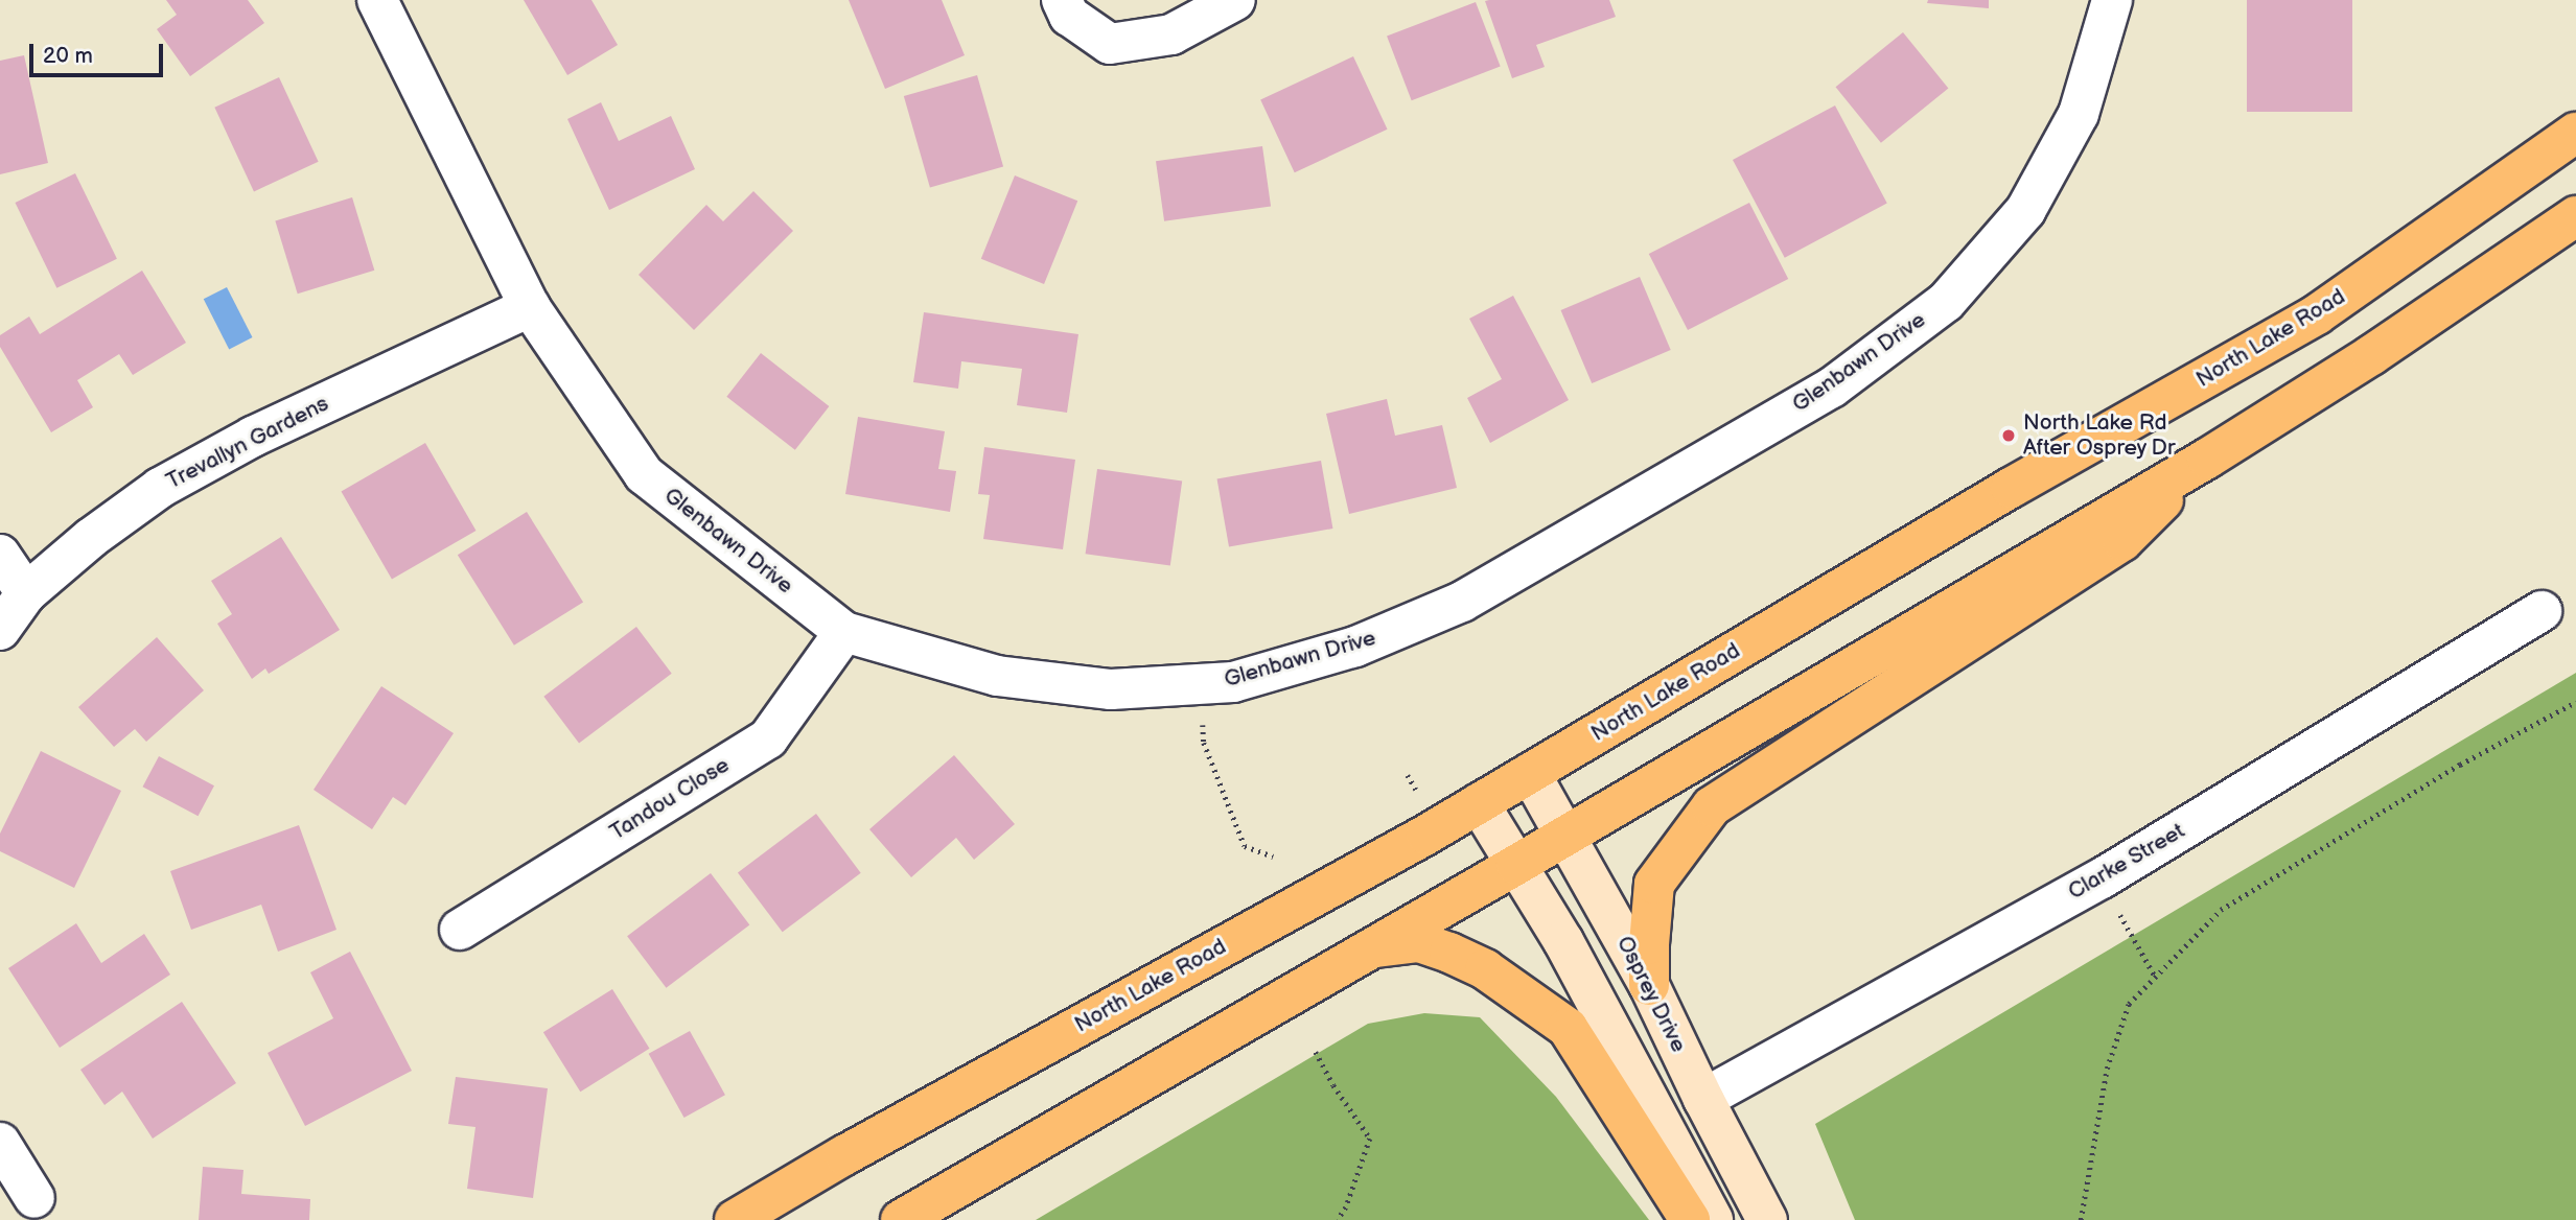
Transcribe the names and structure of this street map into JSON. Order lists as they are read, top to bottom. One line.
{"streets":{"main road":["North Lake Road"],"street":["Glenbawn Drive","Trevallyn Gardens","Tandou Close","Clarke Street","Osprey Drive"]},"crossings":[["North Lake Road","Osprey Drive"],["Glenbawn Drive","Trevallyn Gardens"],["Glenbawn Drive","Tandou Close"],["Clarke Street","Osprey Drive"]],"places":["North Lake Rd After Osprey Dr"],"scale_bar":"20 m"}
